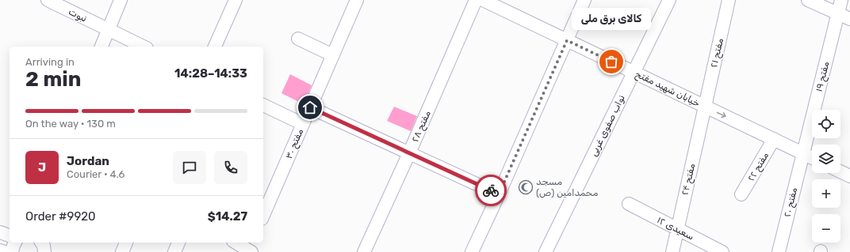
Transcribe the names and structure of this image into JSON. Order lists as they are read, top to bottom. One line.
{"streets":{"street":["نبوت","مفتح ۲۱","مفتح ۱۹","خیابان شهید مفتح","نواب صفوی غربی","مفتح ۲۸","مفتح ۳۰","مفتح ۲۲","مفتح ۲۴","مفتح ۲۰","سعیدی ۱۲"]},"crossings":[["مفتح ۲۱","خیابان شهید مفتح"],["مفتح ۲۱","مفتح ۲۴"],["مفتح ۱۹","خیابان شهید مفتح"],["مفتح ۱۹","مفتح ۲۰"],["خیابان شهید مفتح","نواب صفوی غربی"],["خیابان شهید مفتح","مفتح ۲۲"],["خیابان شهید مفتح","مفتح ۲۴"],["خیابان شهید مفتح","مفتح ۲۰"],["مفتح ۲۴","سعیدی ۱۲"]],"places":{"other":["کالای برق ملی"],"mosque":["مسجد محمدامین (ص)"]},"page":{"bubble":"کالای برق ملی","heading":["2 min","Arriving in","14:28–14:33"],"panel":["Jordan","Courier · 4.6","Order #9920","$14.27"],"bar":"On the way · 130 m","map_buttons":["+","−"],"round":"J"}}
